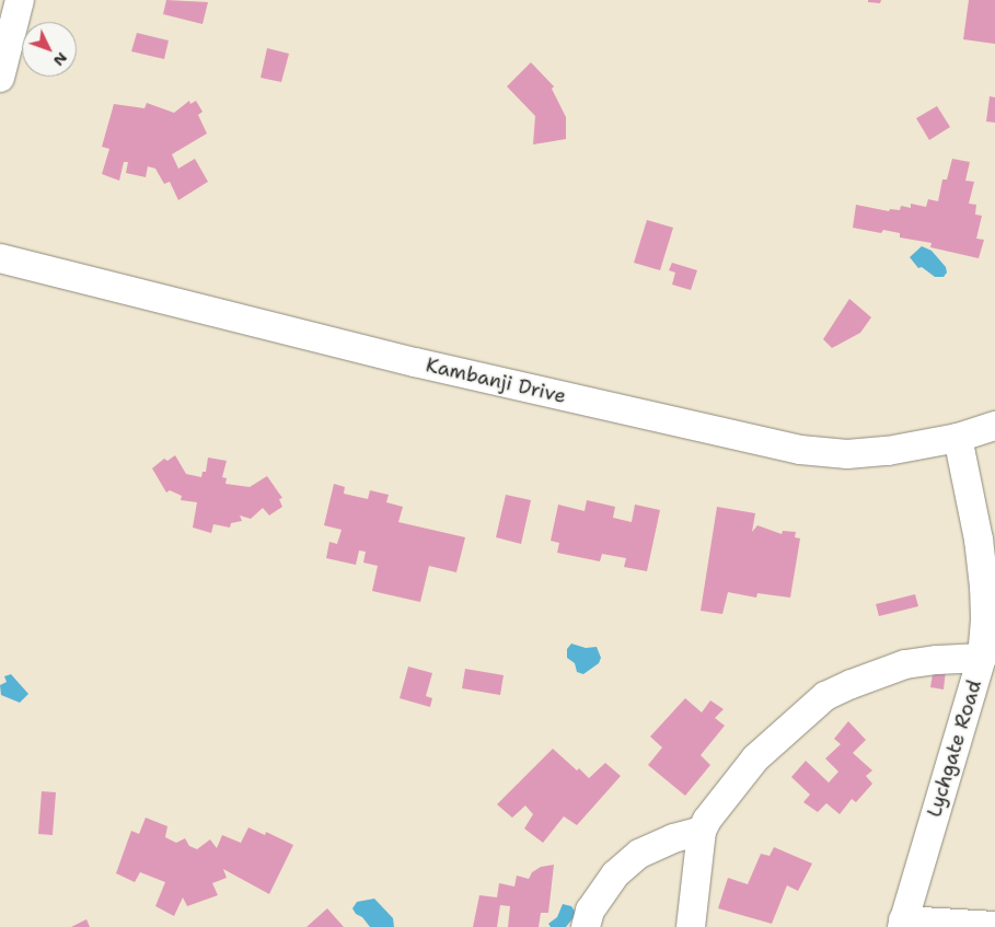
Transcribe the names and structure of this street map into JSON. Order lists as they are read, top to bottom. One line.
{"streets":{"street":["Kambanji Drive","Lychgate Road"]},"crossings":[["Kambanji Drive","Lychgate Road"]],"north":"bottom right"}
